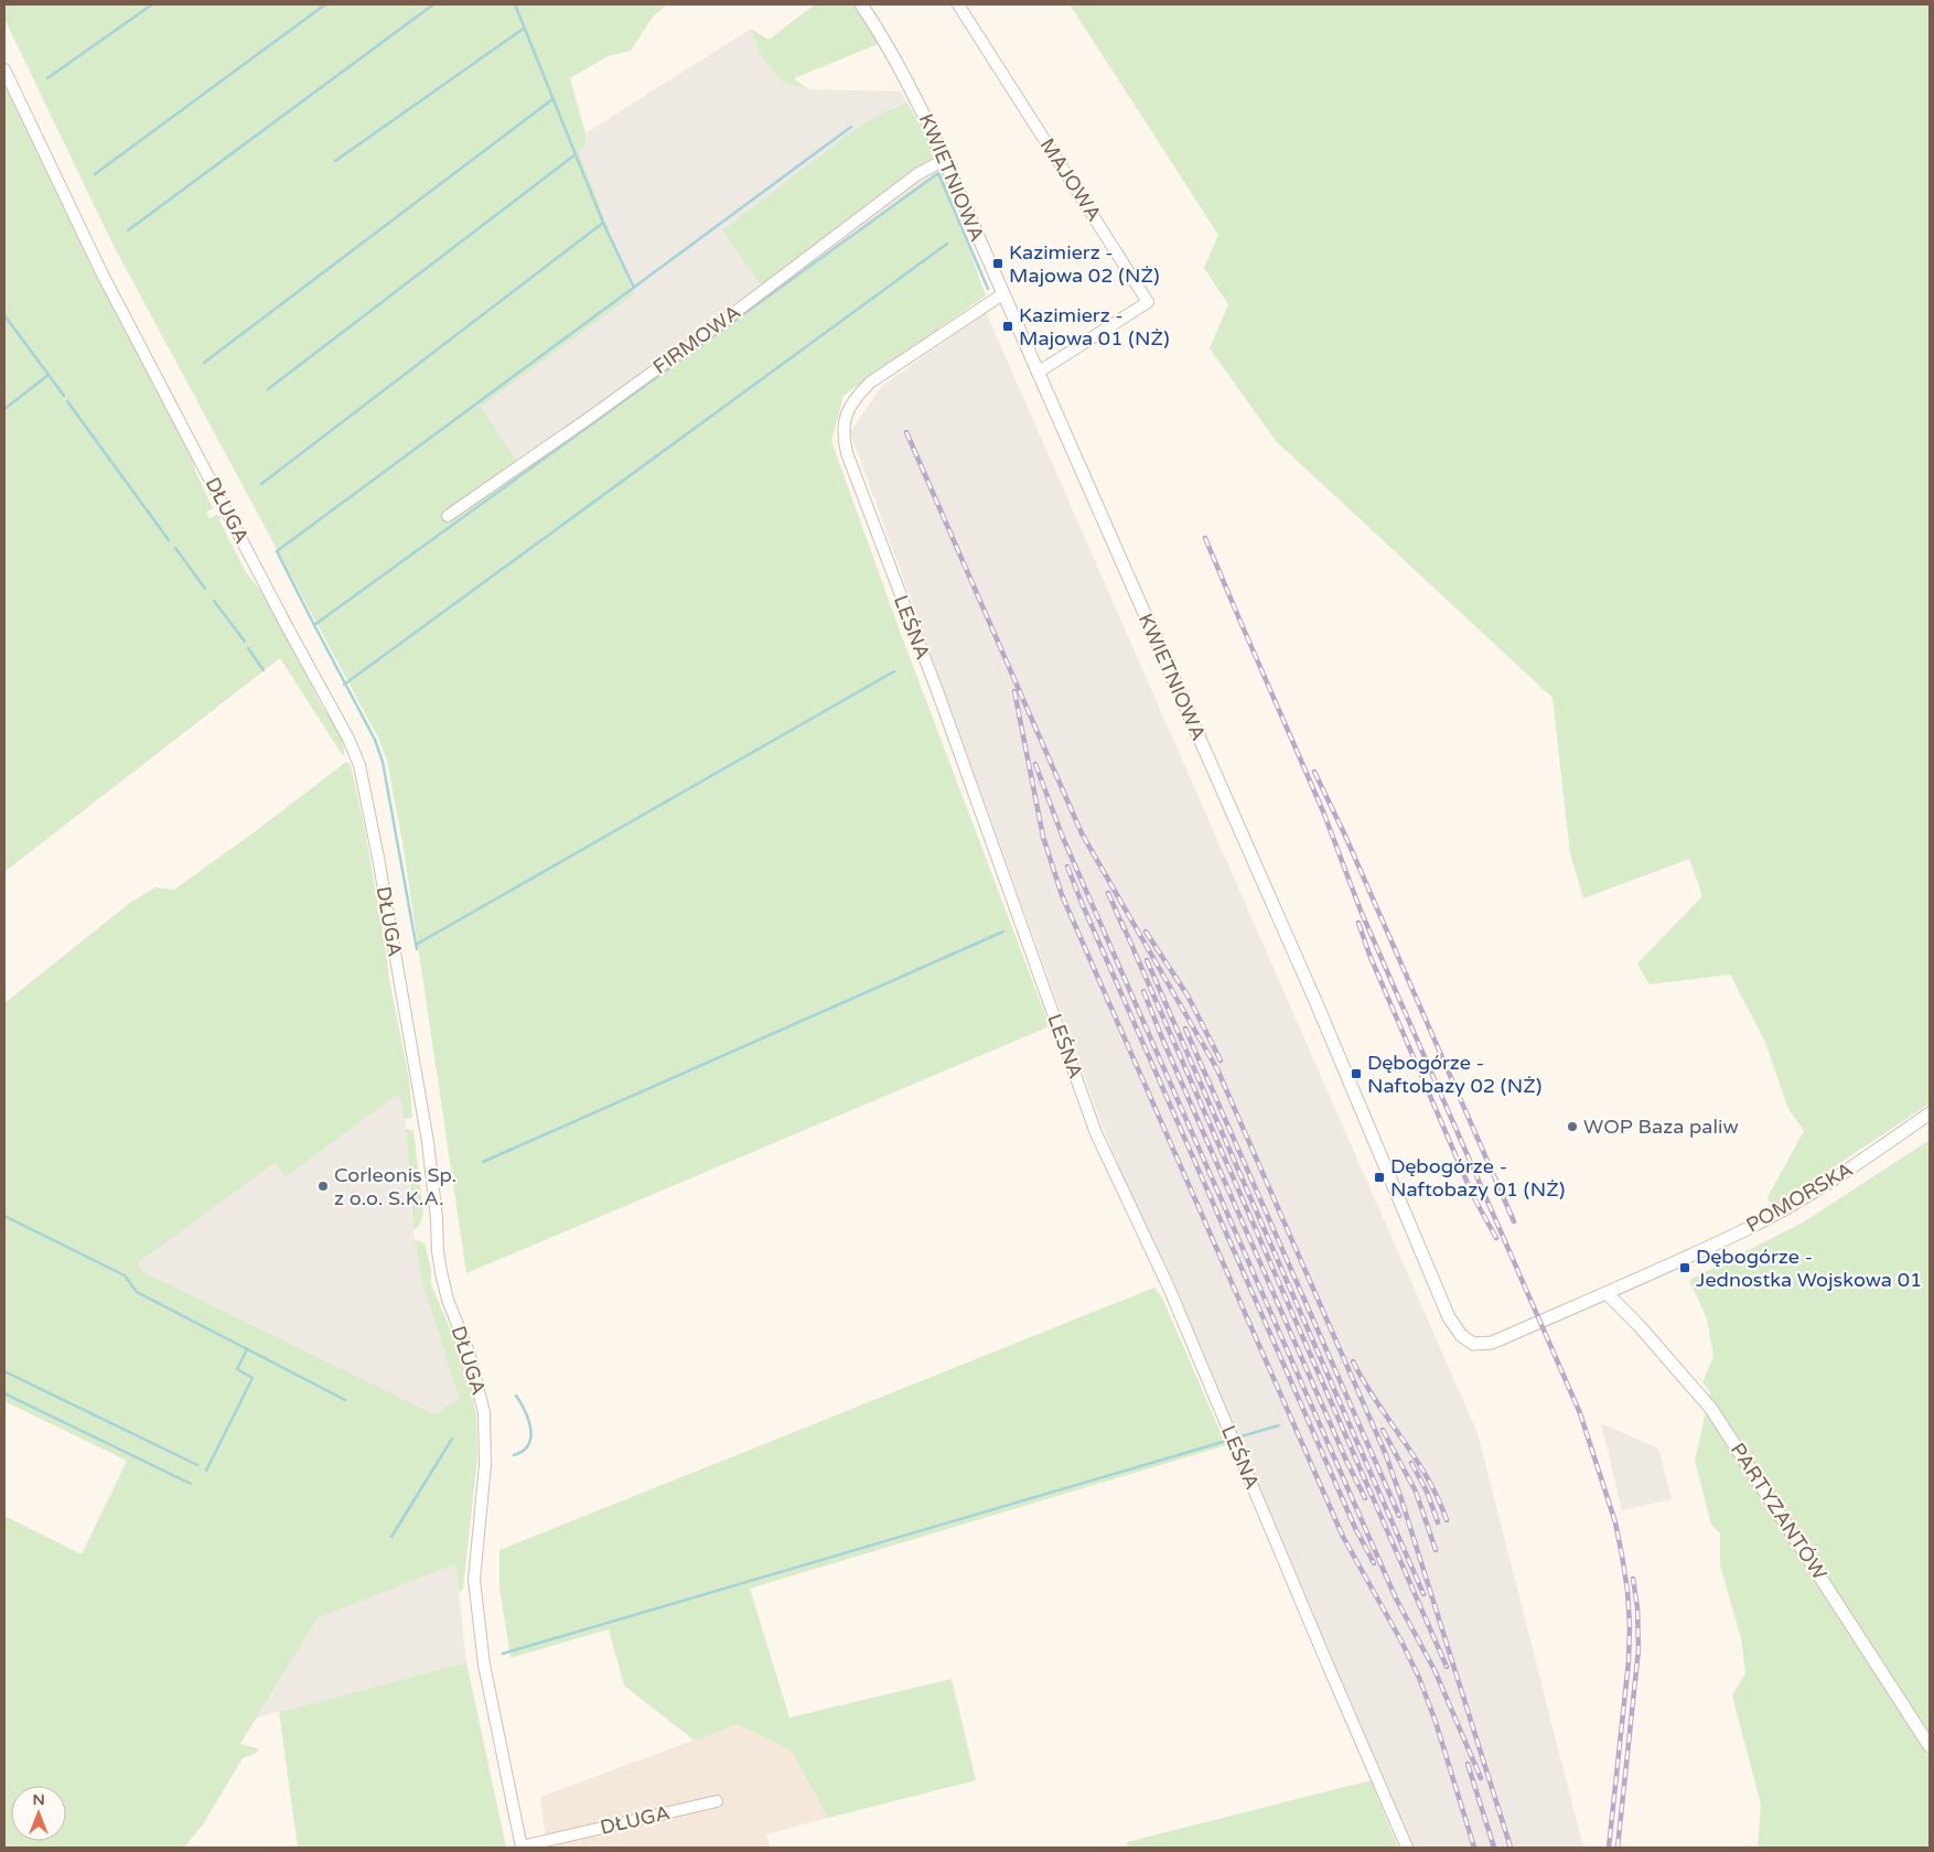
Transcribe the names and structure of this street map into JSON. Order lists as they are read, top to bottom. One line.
{"streets":{"street":["KWIETNIOWA","MAJOWA","FIRMOWA","DŁUGA","LEŚNA","POMORSKA","PARTYZANTÓW"]},"crossings":[["KWIETNIOWA","MAJOWA"],["KWIETNIOWA","FIRMOWA"],["KWIETNIOWA","LEŚNA"],["KWIETNIOWA","POMORSKA"],["POMORSKA","PARTYZANTÓW"]],"places":{"transit":["Kazimierz - Majowa 02 (NŻ)","Kazimierz - Majowa 01 (NŻ)","Dębogórze - Naftobazy 02 (NŻ)","Dębogórze - Naftobazy 01 (NŻ)","Dębogórze - Jednostka Wojskowa 01"],"other":["WOP Baza paliw","Corleonis Sp. z o.o. S.K.A."]},"north":"top"}
